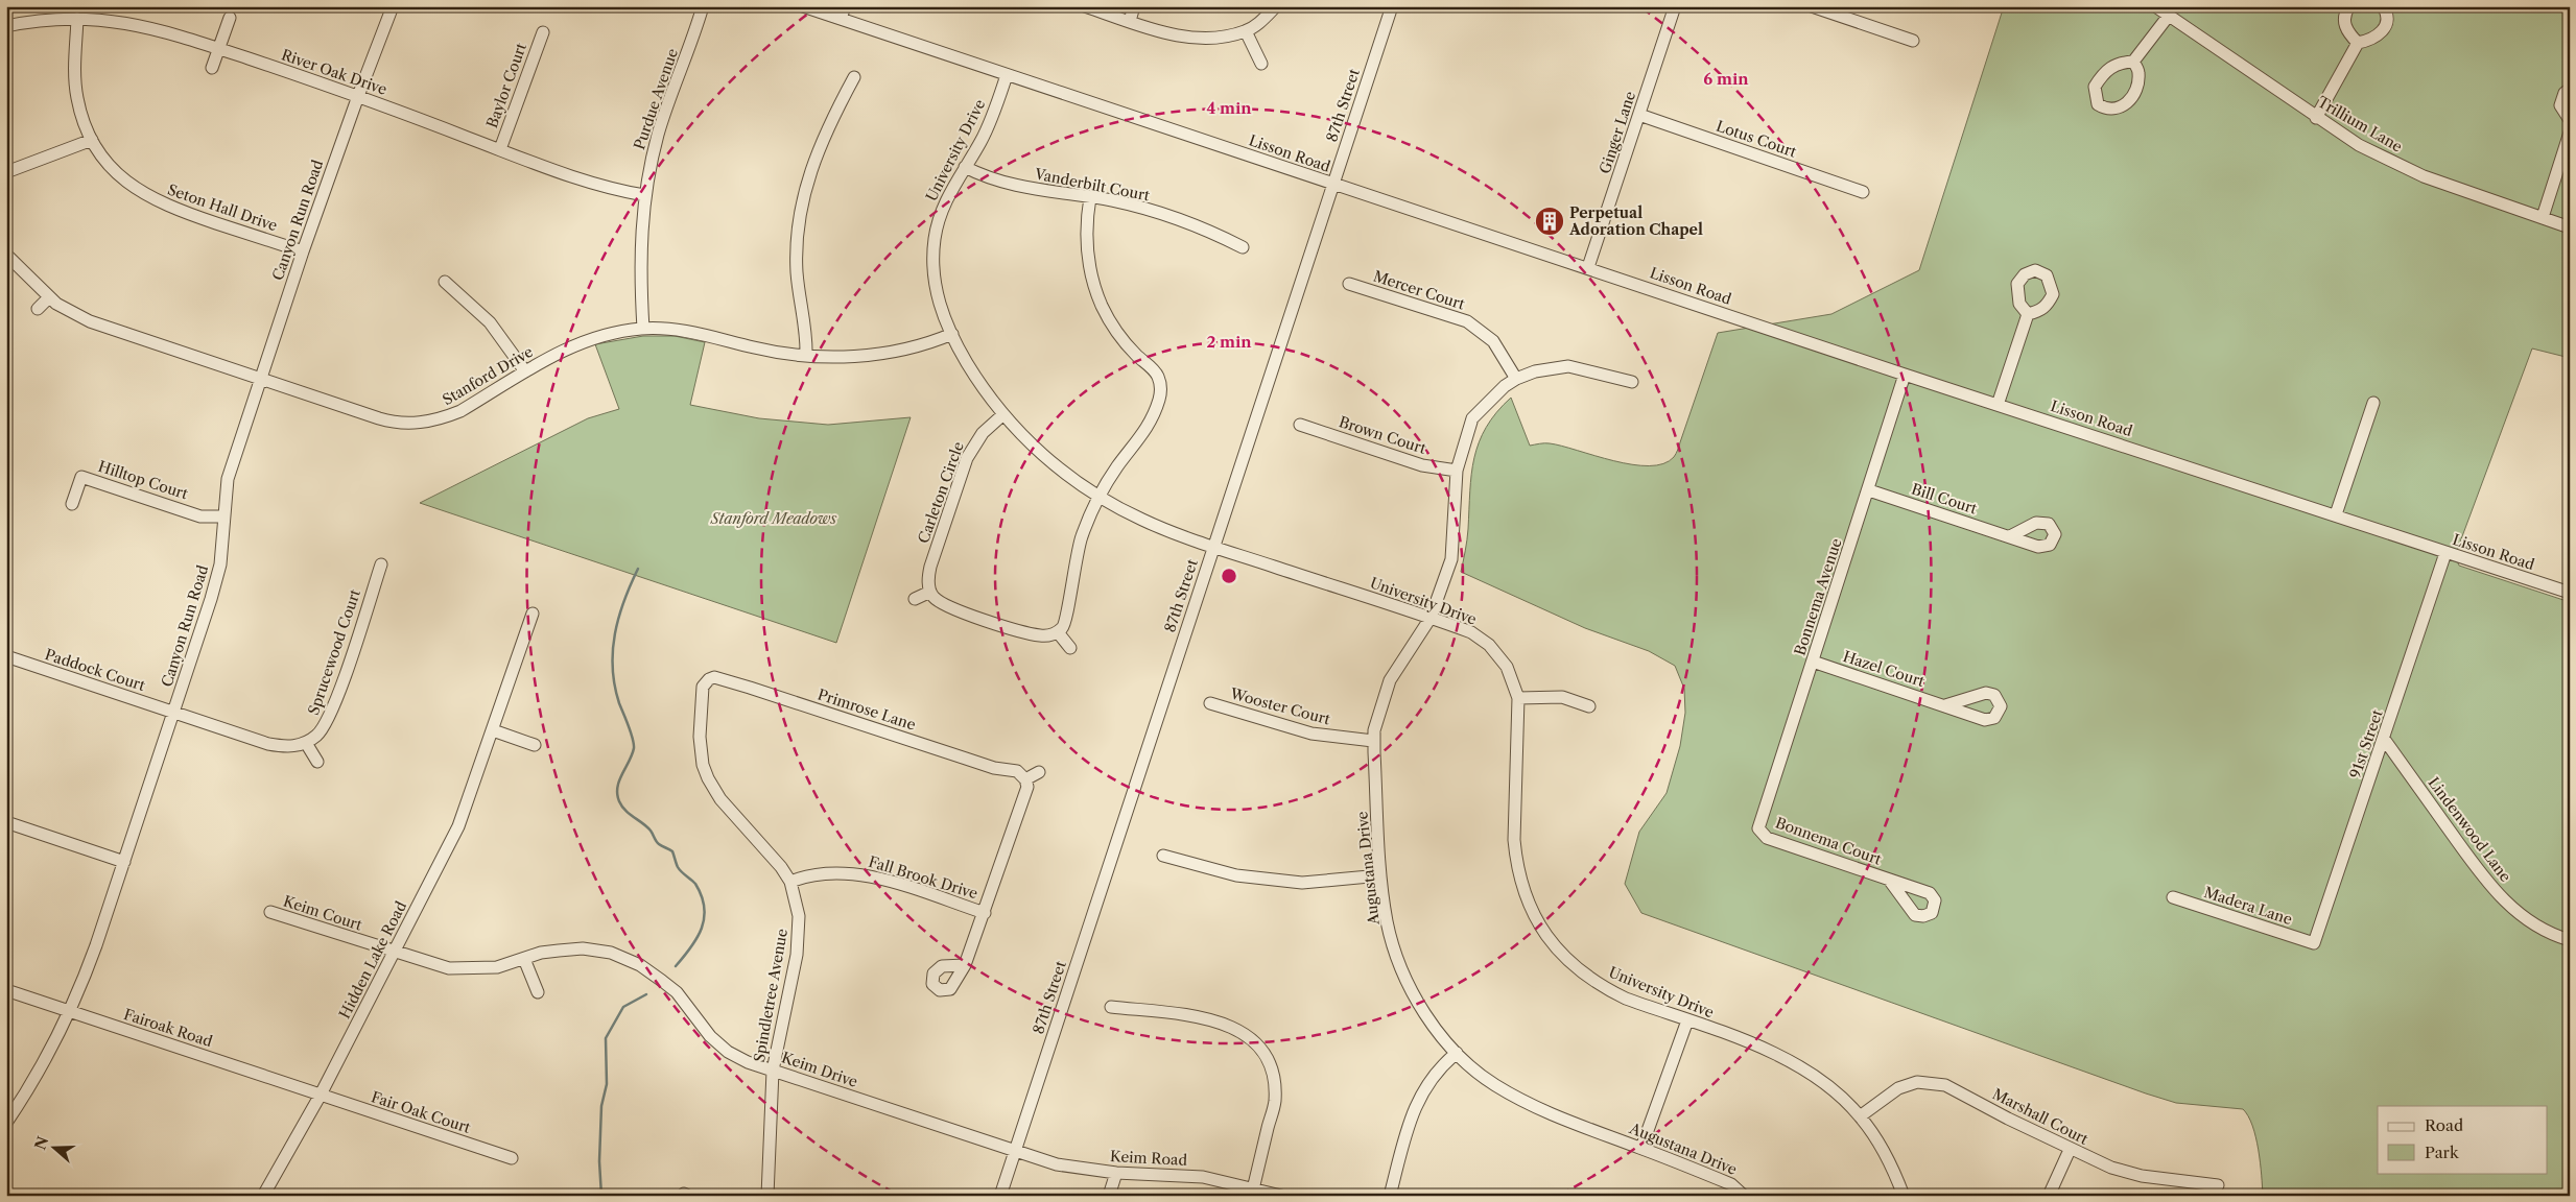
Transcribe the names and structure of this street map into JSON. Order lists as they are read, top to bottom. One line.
{"streets":{"street":["River Oak Drive","Baylor Court","Purdue Avenue","87th Street","Trillium Lane","Ginger Lane","Lotus Court","University Drive","Lisson Road","Vanderbilt Court","Seton Hall Drive","Canyon Run Road","Mercer Court","Stanford Drive","Brown Court","Hilltop Court","Carleton Circle","Bill Court","Bonnema Avenue","Sprucewood Court","Hazel Court","Paddock Court","Wooster Court","Primrose Lane","91st Street","Lindenwood Lane","Bonnema Court","Augustana Drive","Fall Brook Drive","Madera Lane","Keim Court","Hidden Lake Road","Spindletree Avenue","Fairoak Road","Keim Drive","Fair Oak Court","Marshall Court","Keim Road"]},"crossings":[["River Oak Drive","Baylor Court"],["River Oak Drive","Purdue Avenue"],["River Oak Drive","Seton Hall Drive"],["River Oak Drive","Canyon Run Road"],["Purdue Avenue","Stanford Drive"],["87th Street","University Drive"],["87th Street","Lisson Road"],["87th Street","Keim Drive"],["87th Street","Keim Road"],["Ginger Lane","Lotus Court"],["Ginger Lane","Lisson Road"],["University Drive","Lisson Road"],["University Drive","Vanderbilt Court"],["University Drive","Stanford Drive"],["University Drive","Carleton Circle"],["University Drive","Augustana Drive"],["University Drive","Marshall Court"],["Lisson Road","Bonnema Avenue"],["Lisson Road","91st Street"],["Seton Hall Drive","Canyon Run Road"],["Canyon Run Road","Stanford Drive"],["Canyon Run Road","Hilltop Court"],["Canyon Run Road","Paddock Court"],["Canyon Run Road","Fairoak Road"],["Mercer Court","Augustana Drive"],["Brown Court","Augustana Drive"],["Bill Court","Bonnema Avenue"],["Bonnema Avenue","Hazel Court"],["Bonnema Avenue","Bonnema Court"],["Wooster Court","Augustana Drive"],["Primrose Lane","Spindletree Avenue"],["91st Street","Lindenwood Lane"],["91st Street","Madera Lane"],["Fall Brook Drive","Spindletree Avenue"],["Keim Court","Hidden Lake Road"],["Keim Court","Keim Drive"],["Hidden Lake Road","Fairoak Road"],["Hidden Lake Road","Keim Drive"],["Hidden Lake Road","Fair Oak Court"],["Spindletree Avenue","Keim Drive"],["Fairoak Road","Fair Oak Court"],["Keim Drive","Keim Road"]],"parks":["Stanford Meadows"],"places":{"building":["Perpetual Adoration Chapel"]},"legend":["Road","Park"],"north":"left","rings":["6 min","4 min","2 min"]}
